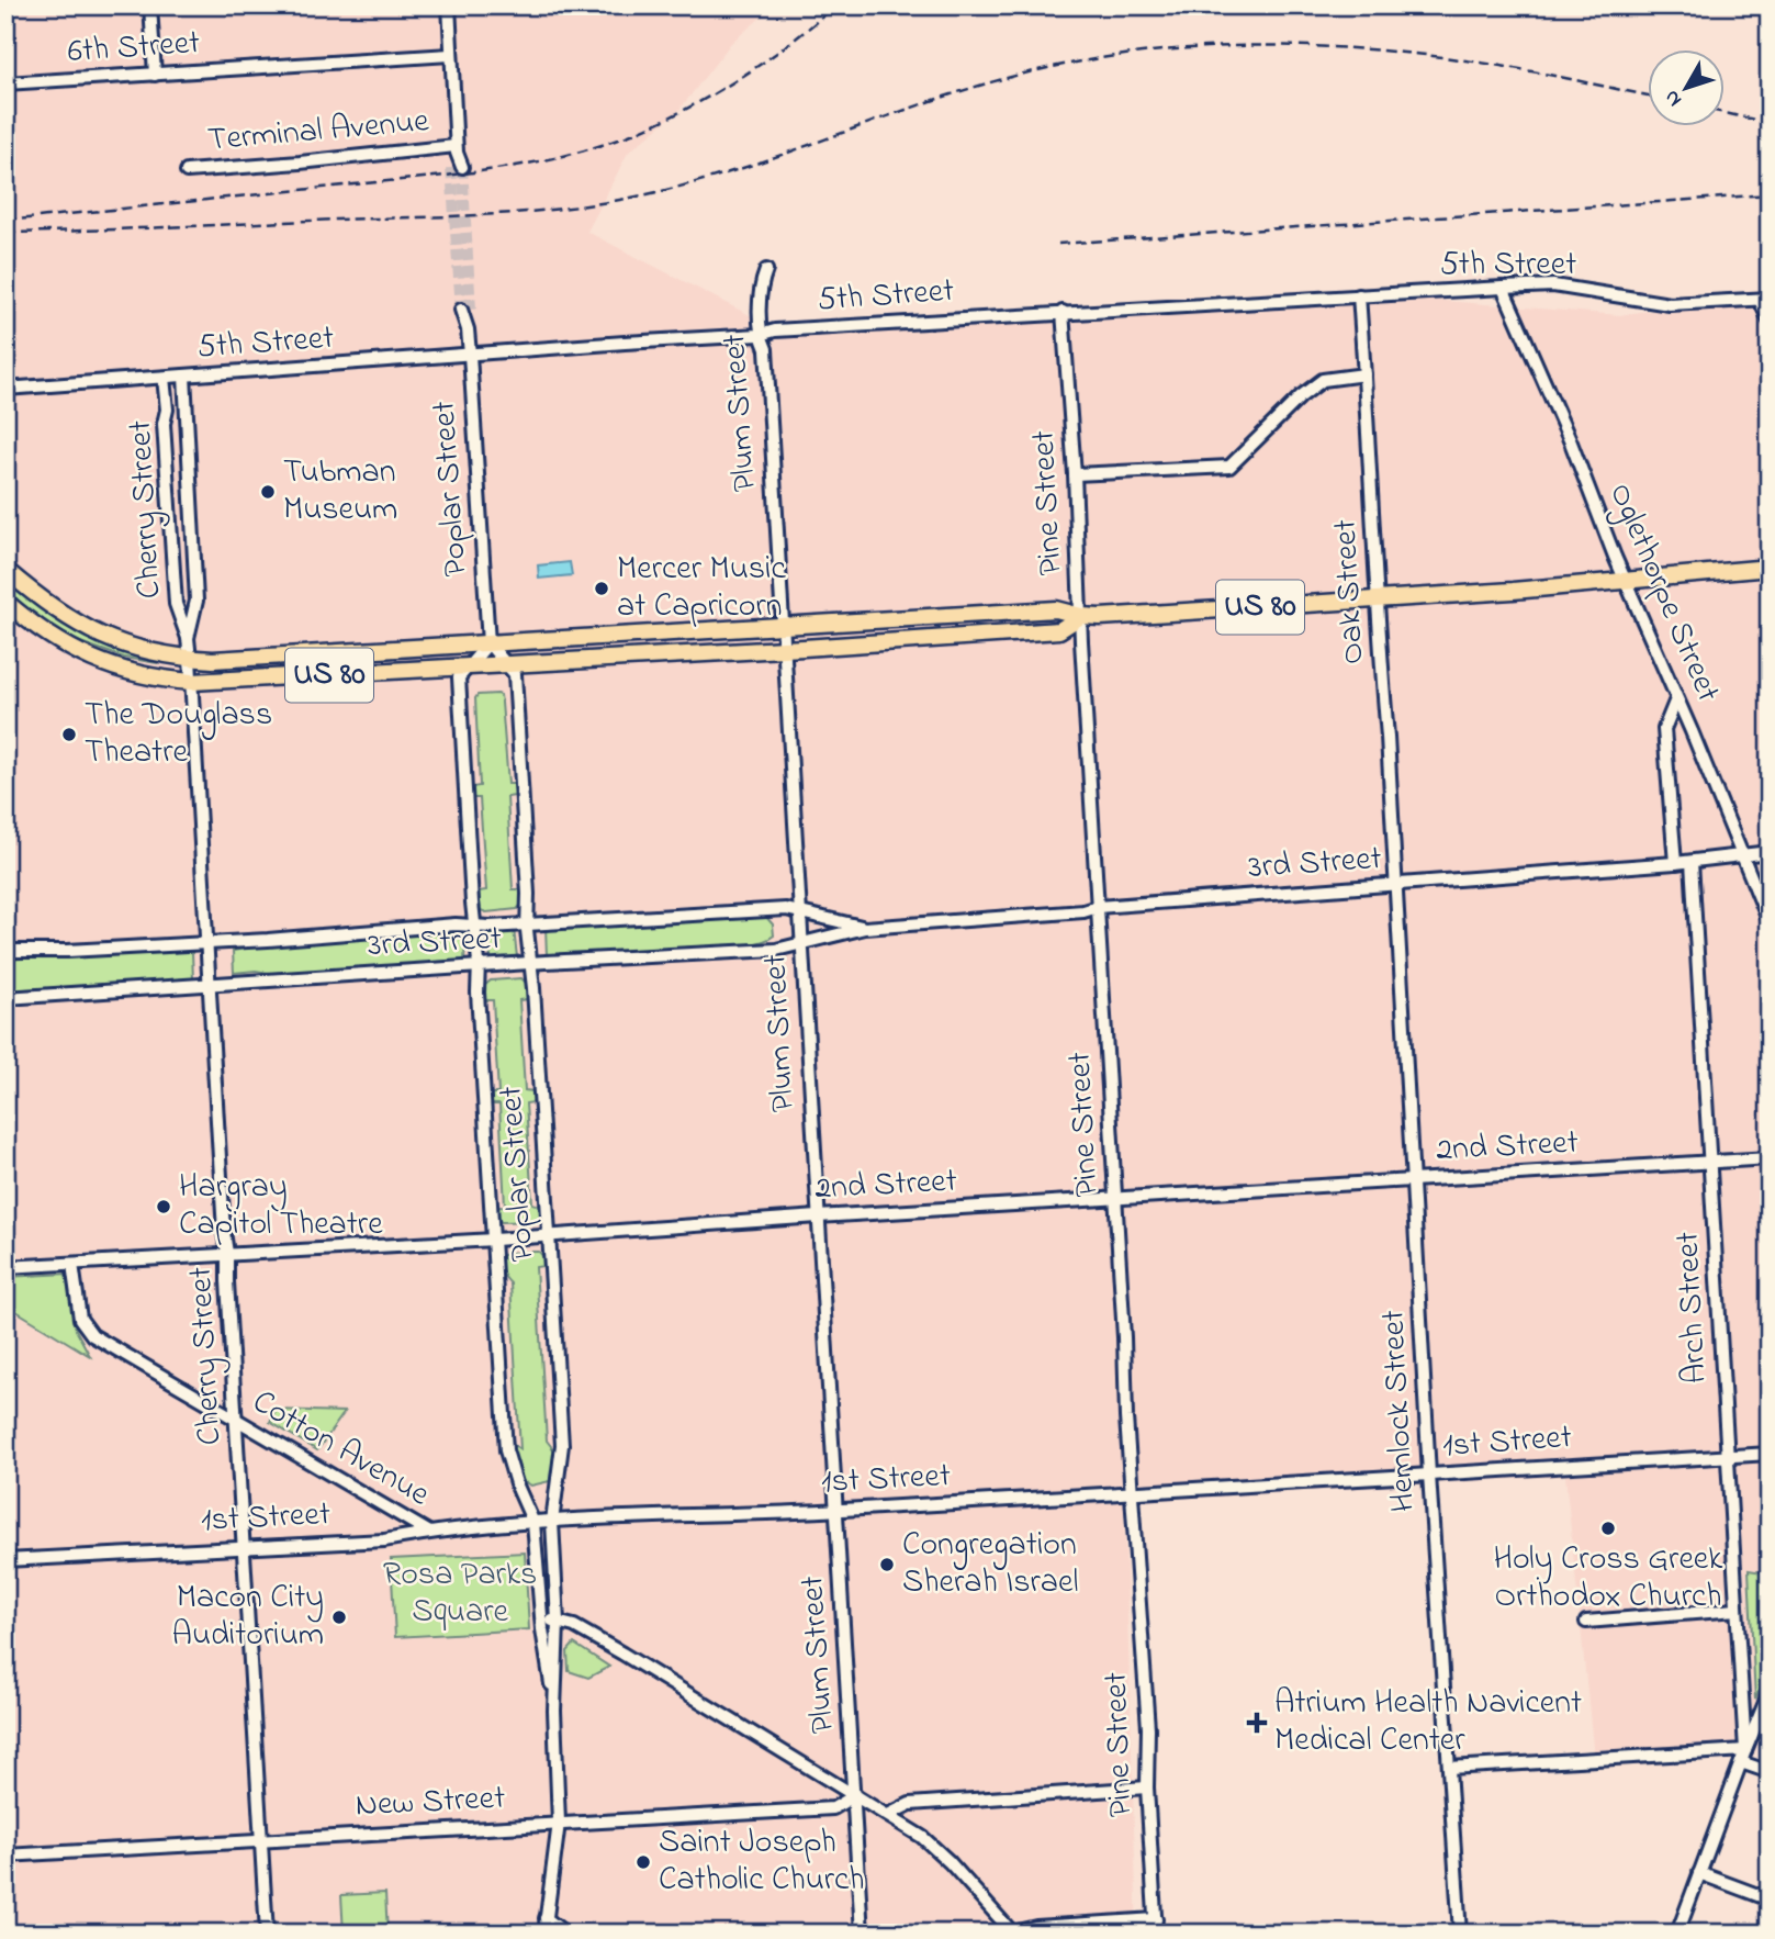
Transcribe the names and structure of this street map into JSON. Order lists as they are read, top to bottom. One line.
{"streets":{"main road":["US 80"],"street":["6th Street","Terminal Avenue","5th Street","Plum Street","Poplar Street","Pine Street","Cherry Street","Oak Street","Oglethorpe Street","3rd Street","2nd Street","Arch Street","Hemlock Street","1st Street","Cotton Avenue","New Street"]},"crossings":[["5th Street","Plum Street"],["5th Street","Poplar Street"],["5th Street","Pine Street"],["5th Street","Cherry Street"],["5th Street","Oak Street"],["5th Street","Oglethorpe Street"],["Plum Street","US 80"],["Plum Street","3rd Street"],["Plum Street","2nd Street"],["Plum Street","1st Street"],["Plum Street","New Street"],["Poplar Street","US 80"],["Poplar Street","3rd Street"],["Poplar Street","2nd Street"],["Poplar Street","1st Street"],["Poplar Street","New Street"],["Pine Street","US 80"],["Pine Street","3rd Street"],["Pine Street","2nd Street"],["Pine Street","1st Street"],["Cherry Street","US 80"],["Cherry Street","3rd Street"],["Cherry Street","2nd Street"],["Cherry Street","1st Street"],["Cherry Street","Cotton Avenue"],["Cherry Street","New Street"],["Oak Street","US 80"],["Oak Street","3rd Street"],["Oak Street","Hemlock Street"],["Oglethorpe Street","US 80"],["Oglethorpe Street","3rd Street"],["3rd Street","Arch Street"],["3rd Street","Hemlock Street"],["2nd Street","Arch Street"],["2nd Street","Hemlock Street"],["2nd Street","Cotton Avenue"],["Arch Street","1st Street"],["Hemlock Street","1st Street"],["1st Street","Cotton Avenue"]],"parks":["Rosa Parks Square"],"places":{"other":["Tubman Museum","Mercer Music at Capricorn","The Douglass Theatre","Hargray Capitol Theatre","Holy Cross Greek Orthodox Church","Congregation Sherah Israel","Macon City Auditorium","Saint Joseph Catholic Church"],"health":["Atrium Health Navicent Medical Center"]},"north":"bottom left"}
